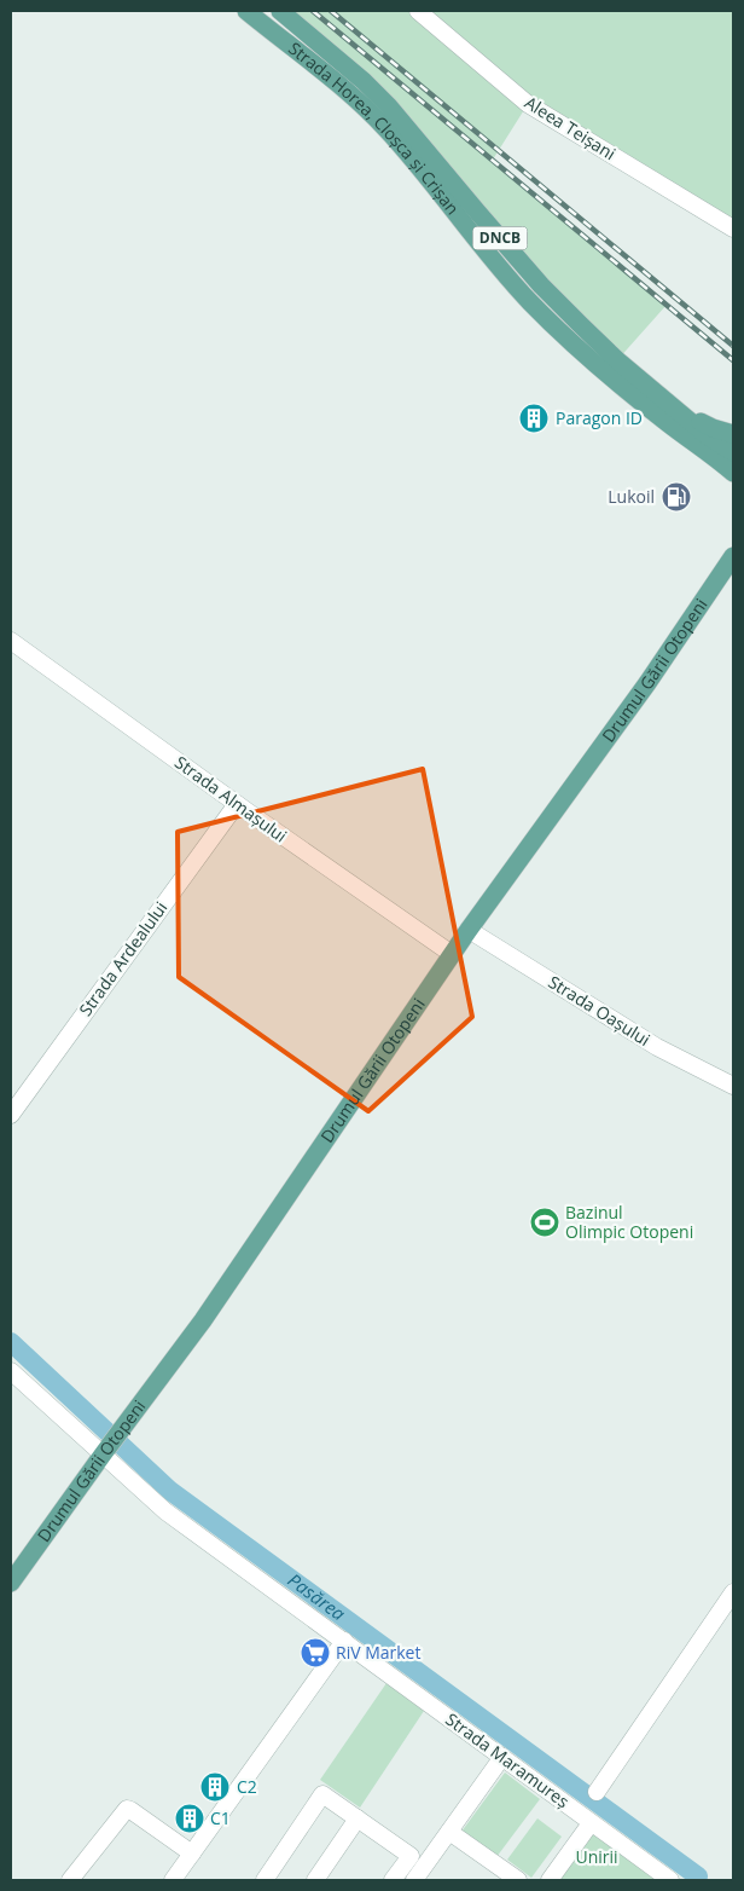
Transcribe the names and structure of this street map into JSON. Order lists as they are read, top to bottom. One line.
{"streets":{"main road":["Strada Horea, Cloșca și Crișan","DNCB","Drumul Gării Otopeni"],"street":["Aleea Teișani","Strada Almașului","Strada Ardealului","Strada Oașului","Strada Maramureș"]},"crossings":[["Drumul Gării Otopeni","Strada Almașului"],["Drumul Gării Otopeni","Strada Oașului"],["Drumul Gării Otopeni","Strada Maramureș"],["Strada Almașului","Strada Ardealului"]],"water":["Pasărea"],"parks":["Unirii"],"places":{"building":["Paragon ID","C2","C1"],"fuel station":["Lukoil"],"sports":["Bazinul Olimpic Otopeni"],"supermarket":["RiV Market"]}}
